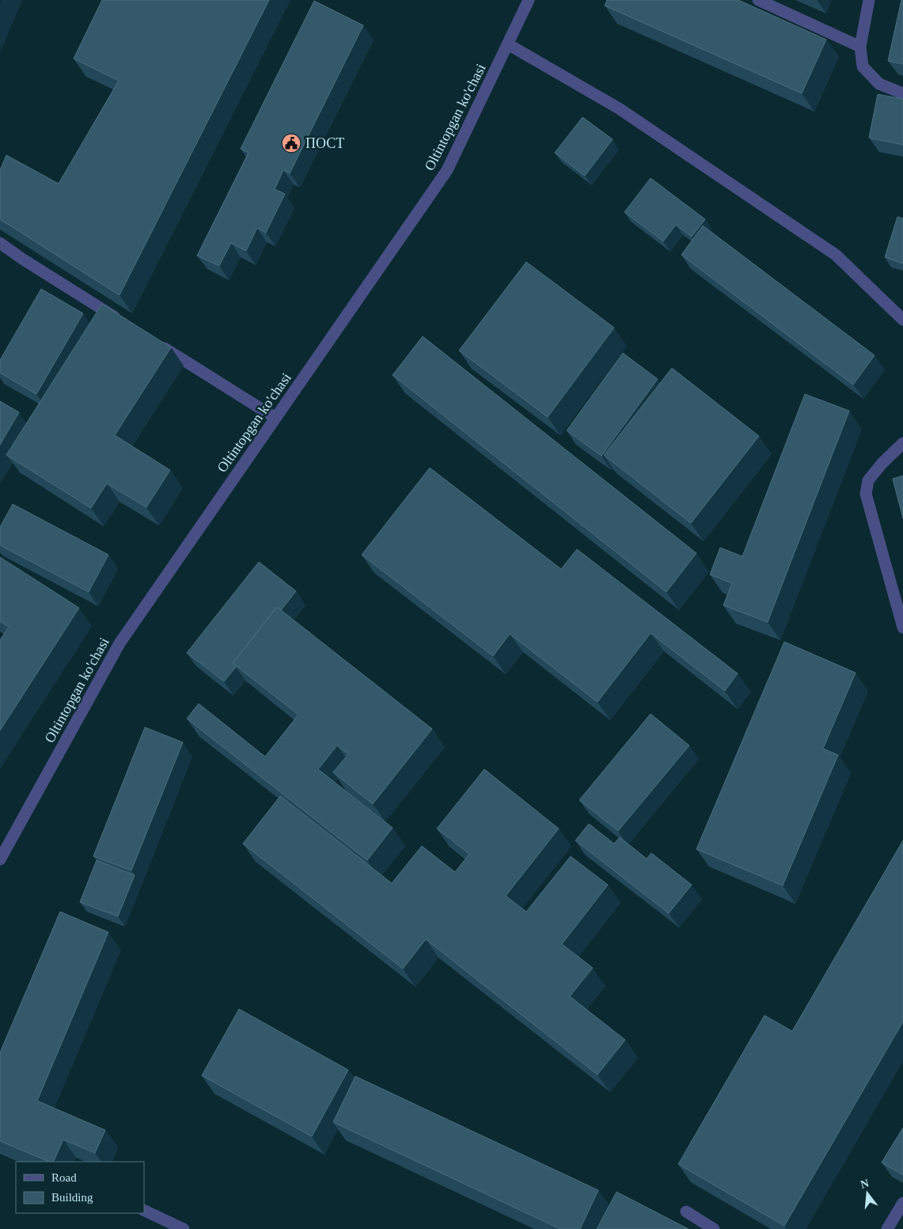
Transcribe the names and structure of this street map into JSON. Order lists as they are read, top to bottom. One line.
{"streets":{"street":["Oltintopgan ko'chasi"]},"places":{"public building":["ПОСТ"]},"legend":["Road","Building"],"north":"top"}
